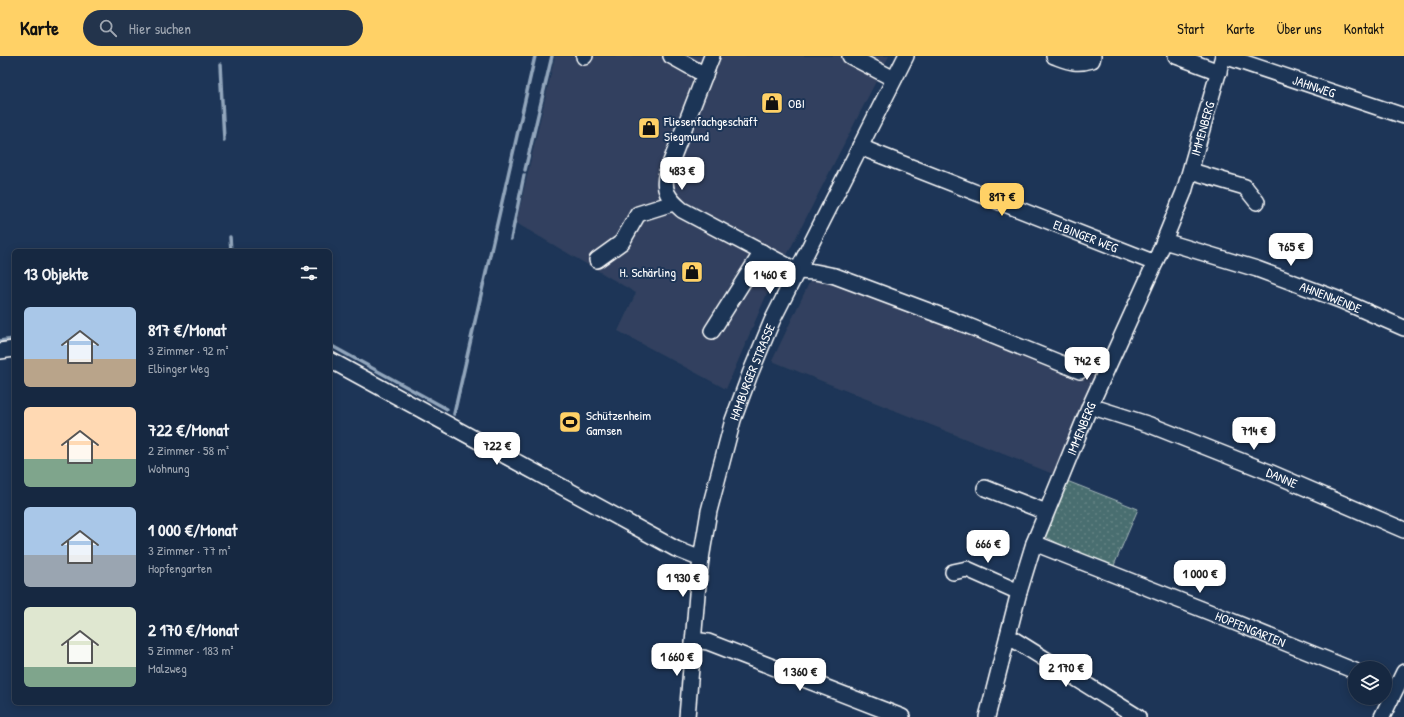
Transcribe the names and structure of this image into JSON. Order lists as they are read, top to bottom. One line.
{"streets":{"street":["JAHNWEG","IMMENBERG","ELBINGER WEG","AHNENWENDE","HAMBURGER STRASSE","DANNE","HOPFENGARTEN"]},"crossings":[["JAHNWEG","IMMENBERG"],["IMMENBERG","ELBINGER WEG"],["IMMENBERG","AHNENWENDE"],["IMMENBERG","DANNE"],["IMMENBERG","HOPFENGARTEN"],["ELBINGER WEG","HAMBURGER STRASSE"]],"places":{"shop":["OBI","Fliesenfachgeschäft Siegmund","H. Schärling"],"sports":["Schützenheim Gamsen"]},"page":{"header":"Karte","search":"Hier suchen","nav":["Start","Karte","Über uns","Kontakt"],"price":["483 €","817 €","765 €","1 460 €","742 €","714 €","722 €","666 €","1 000 €","1 930 €","1 660 €","2 170 €","1 360 €"],"heading":"13 Objekte","list":[{"name":"817 €/Monat","note":"3 Zimmer · 92 m² · Elbinger Weg"},{"name":"722 €/Monat","note":"2 Zimmer · 58 m² · Wohnung"},{"name":"1 000 €/Monat","note":"3 Zimmer · 77 m² · Hopfengarten"},{"name":"2 170 €/Monat","note":"5 Zimmer · 183 m² · Malzweg"}]}}
